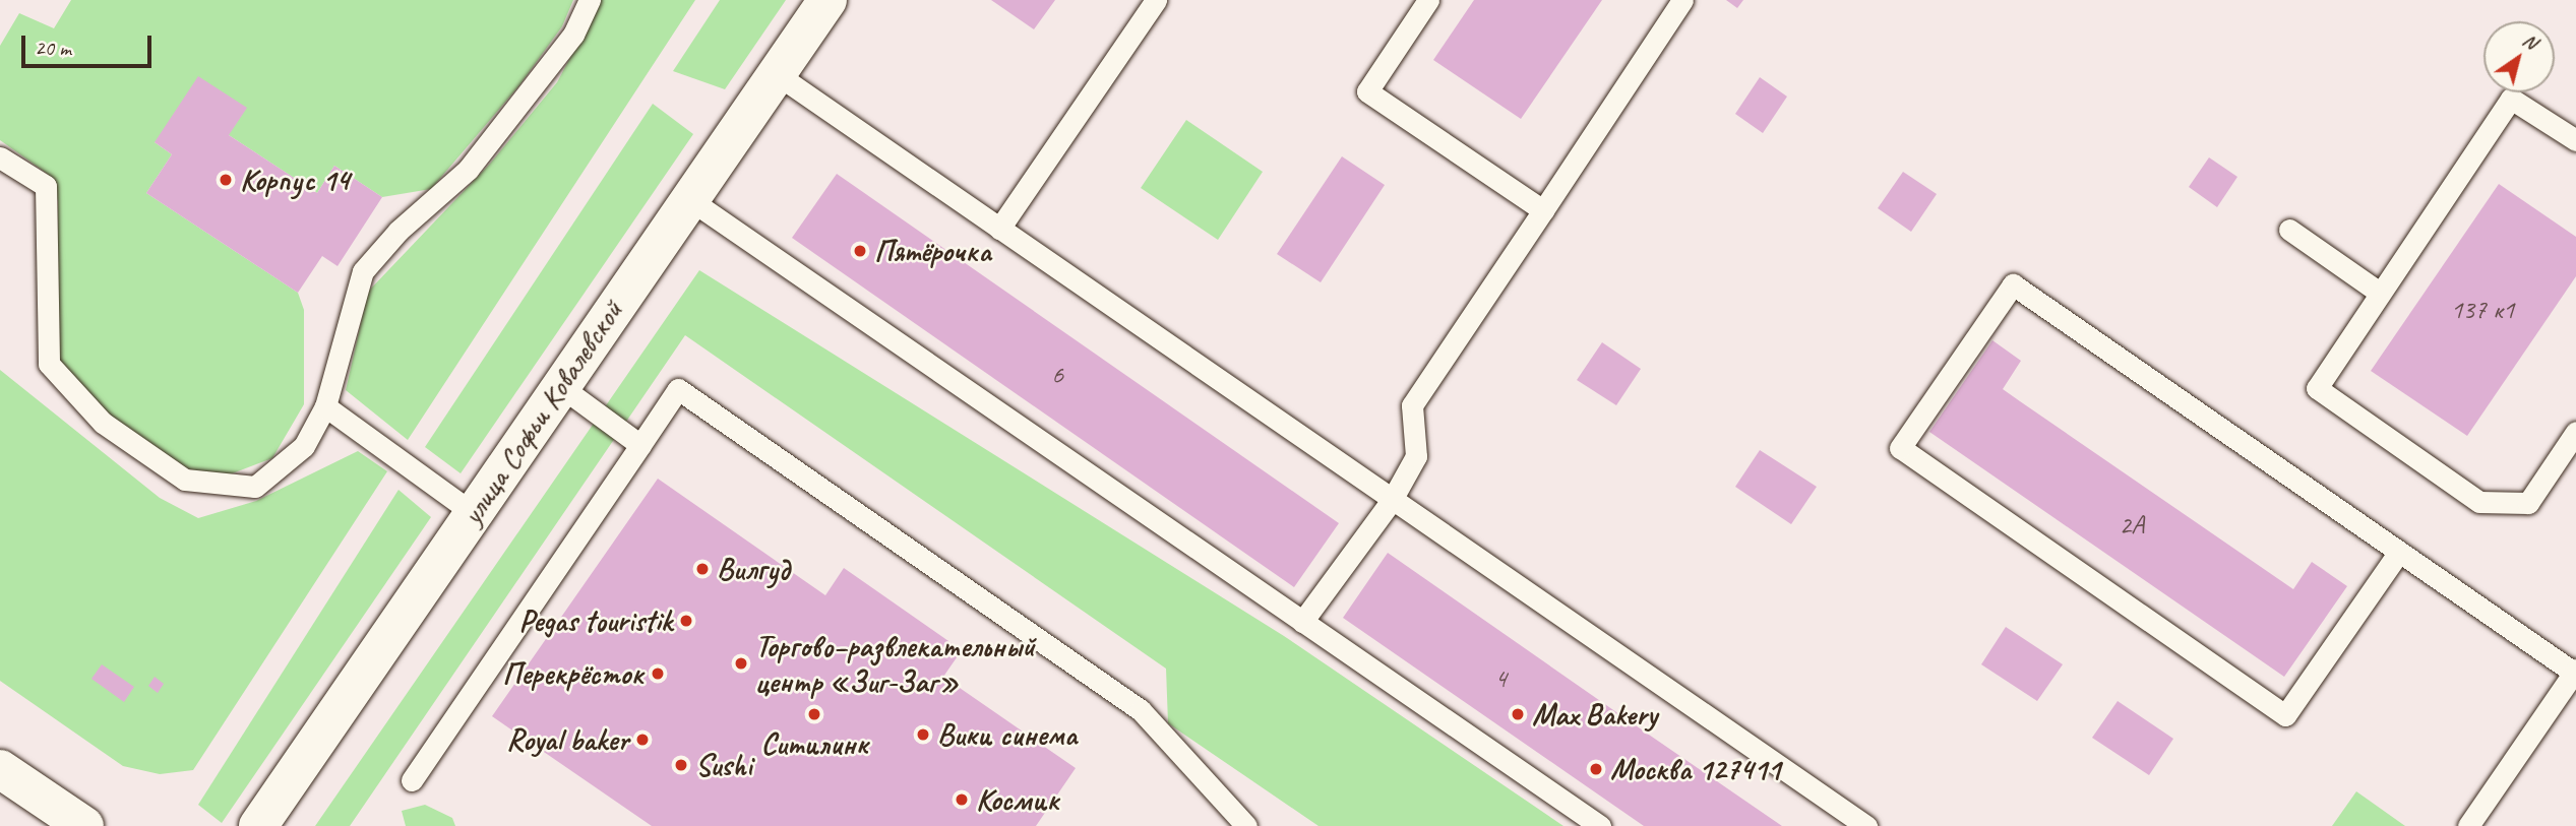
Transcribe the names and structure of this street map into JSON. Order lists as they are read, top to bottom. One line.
{"streets":{"street":["улица Софьи Ковалевской"]},"places":["Корпус 14","Пятёрочка","Вилгуд","Pegas touristik","Торгово–развлекательный центр «Зиг-Заг»","Перекрёсток","Ситилинк","Max Bakery","Вики синема","Royal baker","Sushi","Москва 127411","Космик"],"house_numbers":["137 к1","6","2А","4"],"scale_bar":"20 m","north":"top right"}
